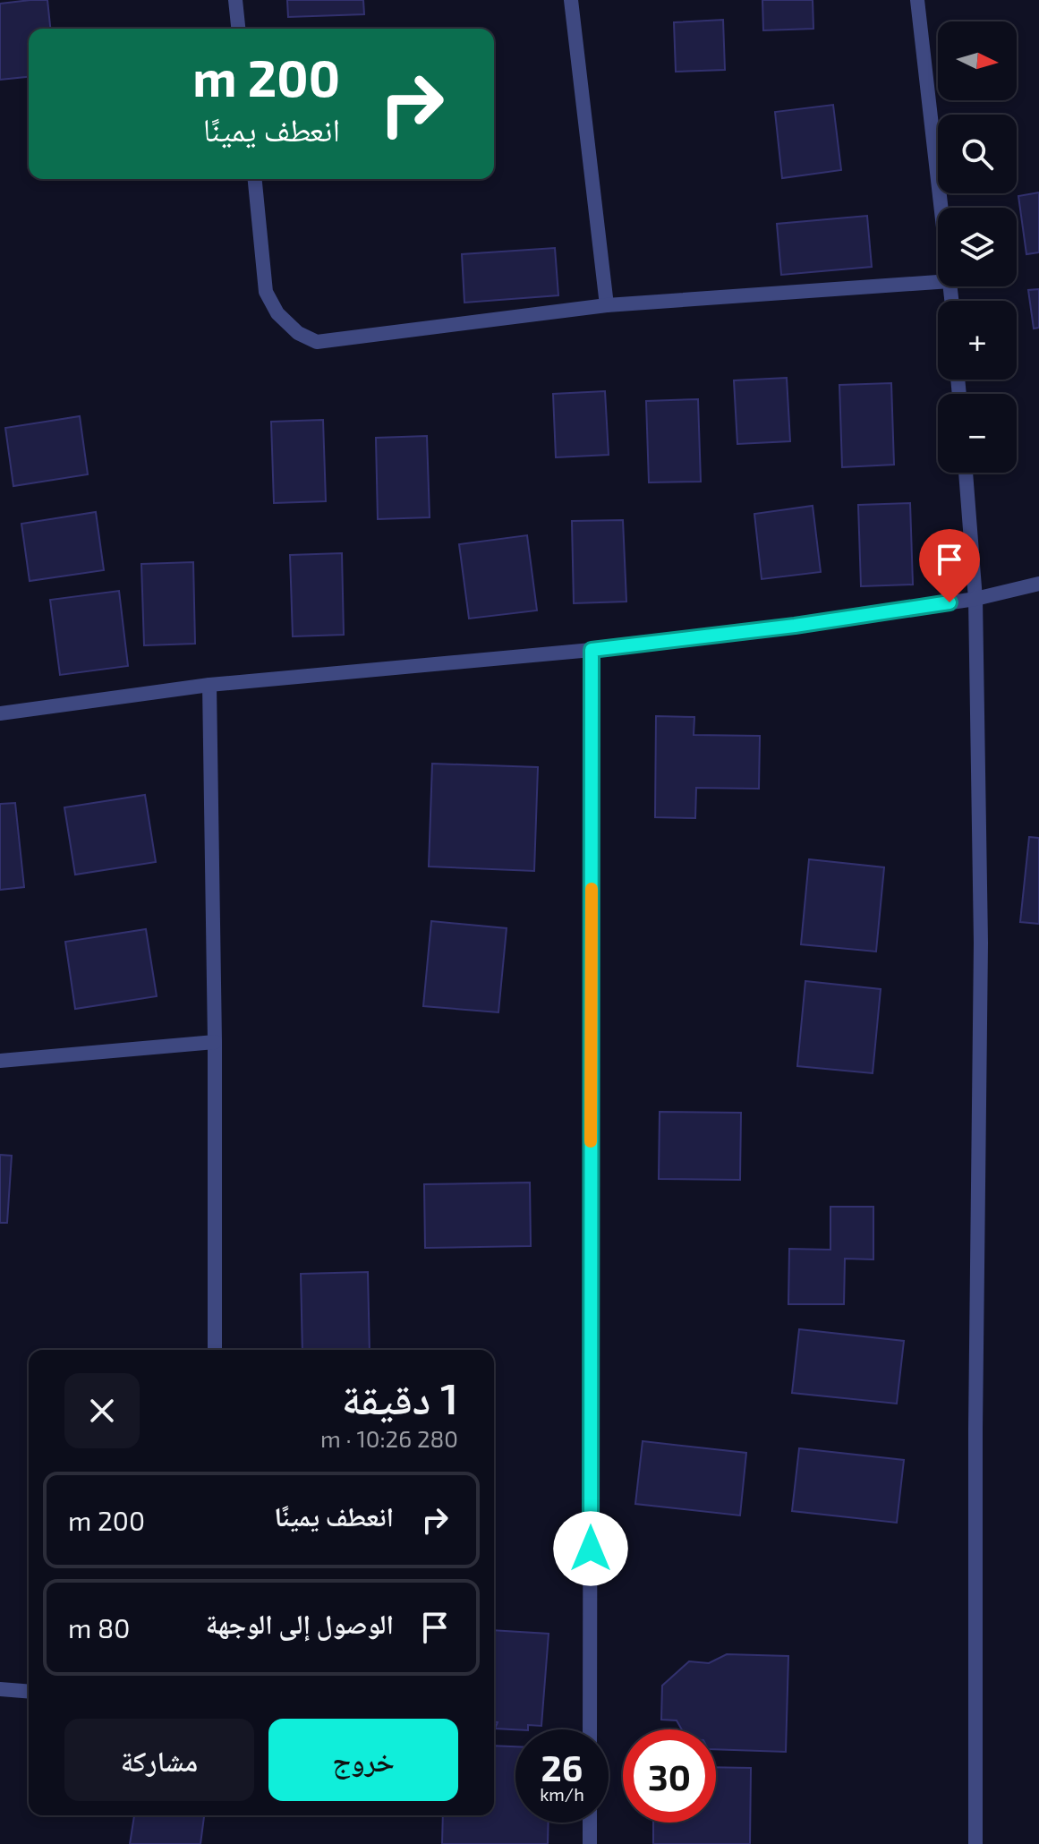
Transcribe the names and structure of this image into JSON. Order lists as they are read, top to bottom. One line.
{"north":"right","page":{"map_buttons":["+","−"],"turn":["200 m","انعطف يمينًا"],"heading":["1 دقيقة","280 m · 10:26"],"list":[{"name":"انعطف يمينًا","value":"200 m"},{"name":"الوصول إلى الوجهة","value":"80 m"}],"buttons":["خروج","مشاركة"],"speed":"26 km/h","limit":"30"}}
